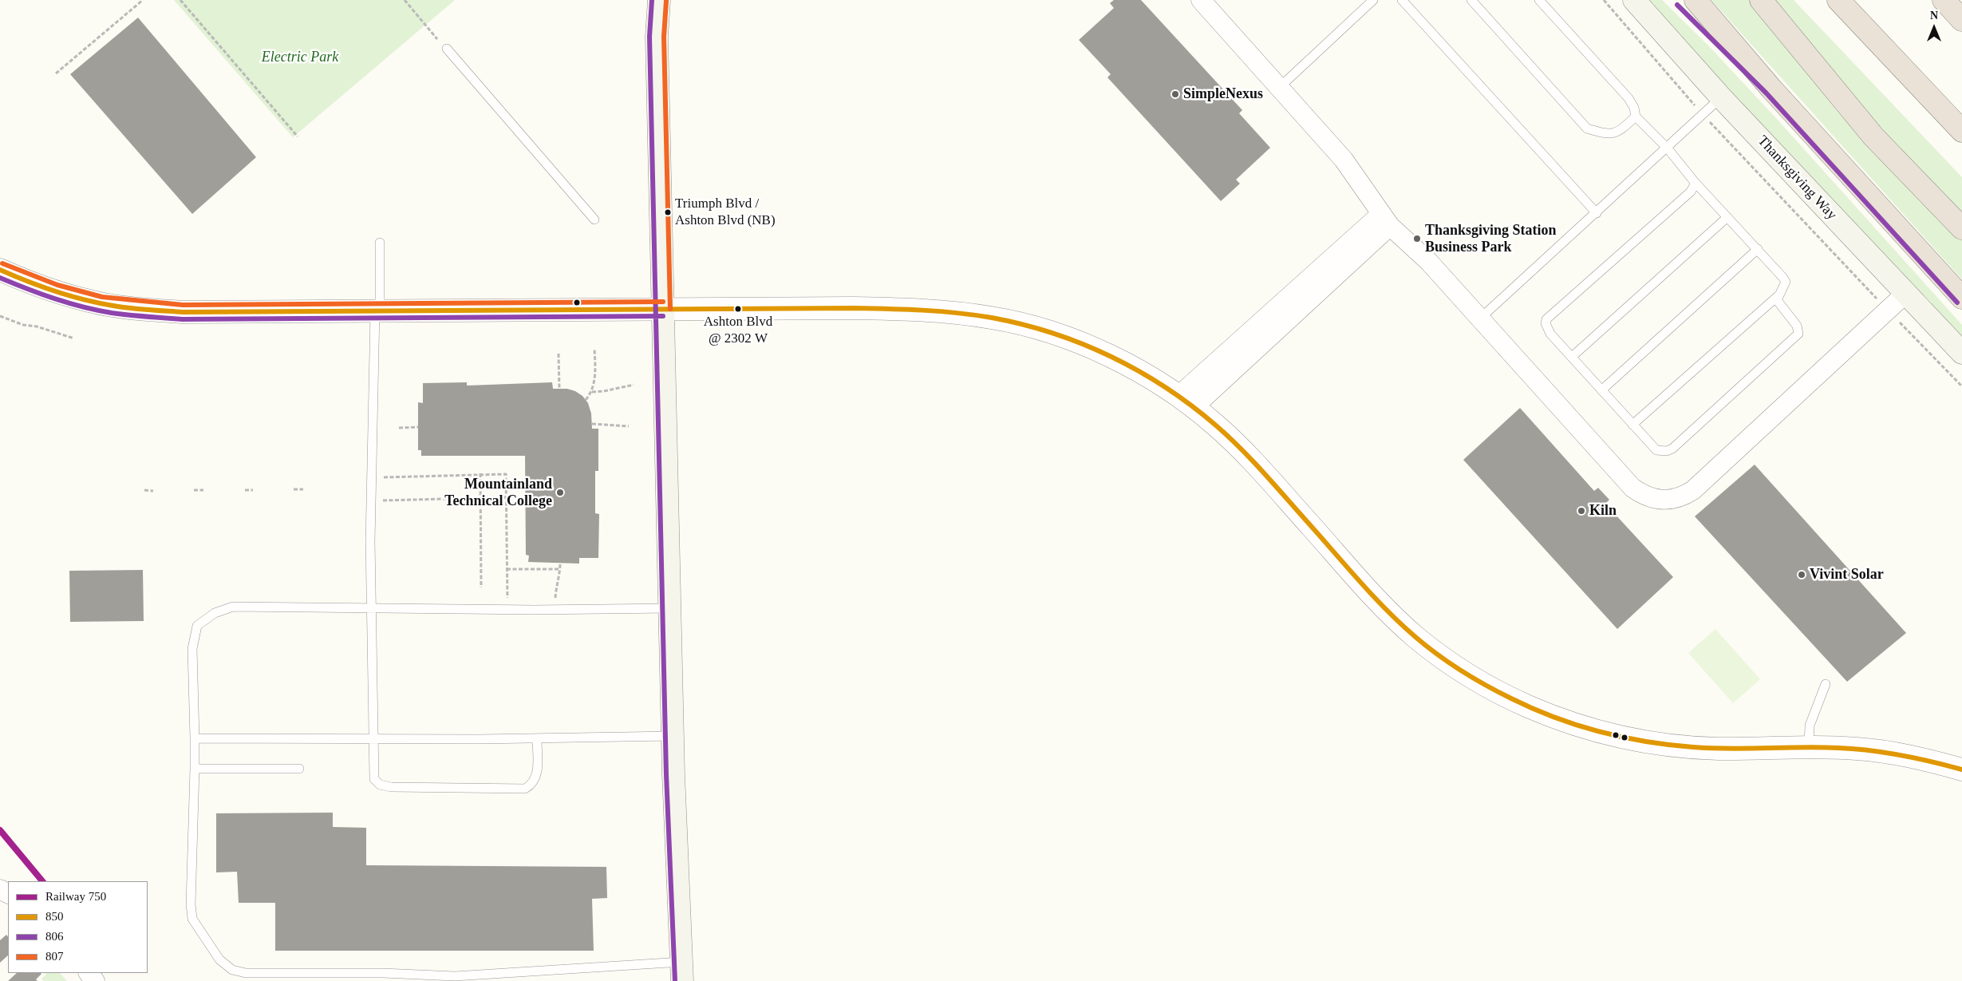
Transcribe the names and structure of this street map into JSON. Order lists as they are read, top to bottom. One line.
{"streets":{"main road":["Thanksgiving Way"]},"parks":["Electric Park"],"places":["SimpleNexus","Triumph Blvd / Ashton Blvd (NB)","Thanksgiving Station Business Park","Ashton Blvd @ 2302 W","Mountainland Technical College","Kiln","Vivint Solar"],"lines":["transit line 806","transit line 807","transit line 850","rail line 750"],"legend":["Railway 750","850","806","807"],"north":"top"}
